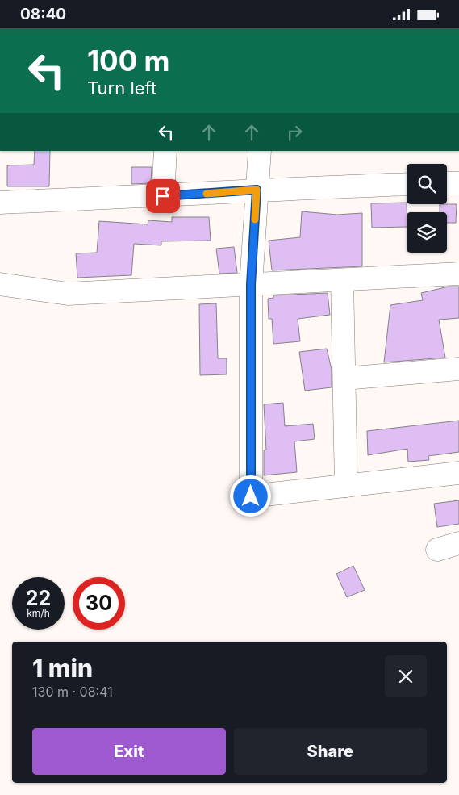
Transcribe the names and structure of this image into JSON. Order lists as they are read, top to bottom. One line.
{"page":{"status":"08:40","turn":["100 m","Turn left"],"speed":"22 km/h","limit":"30","heading":["1 min","130 m · 08:41"],"buttons":["Exit","Share"]}}
